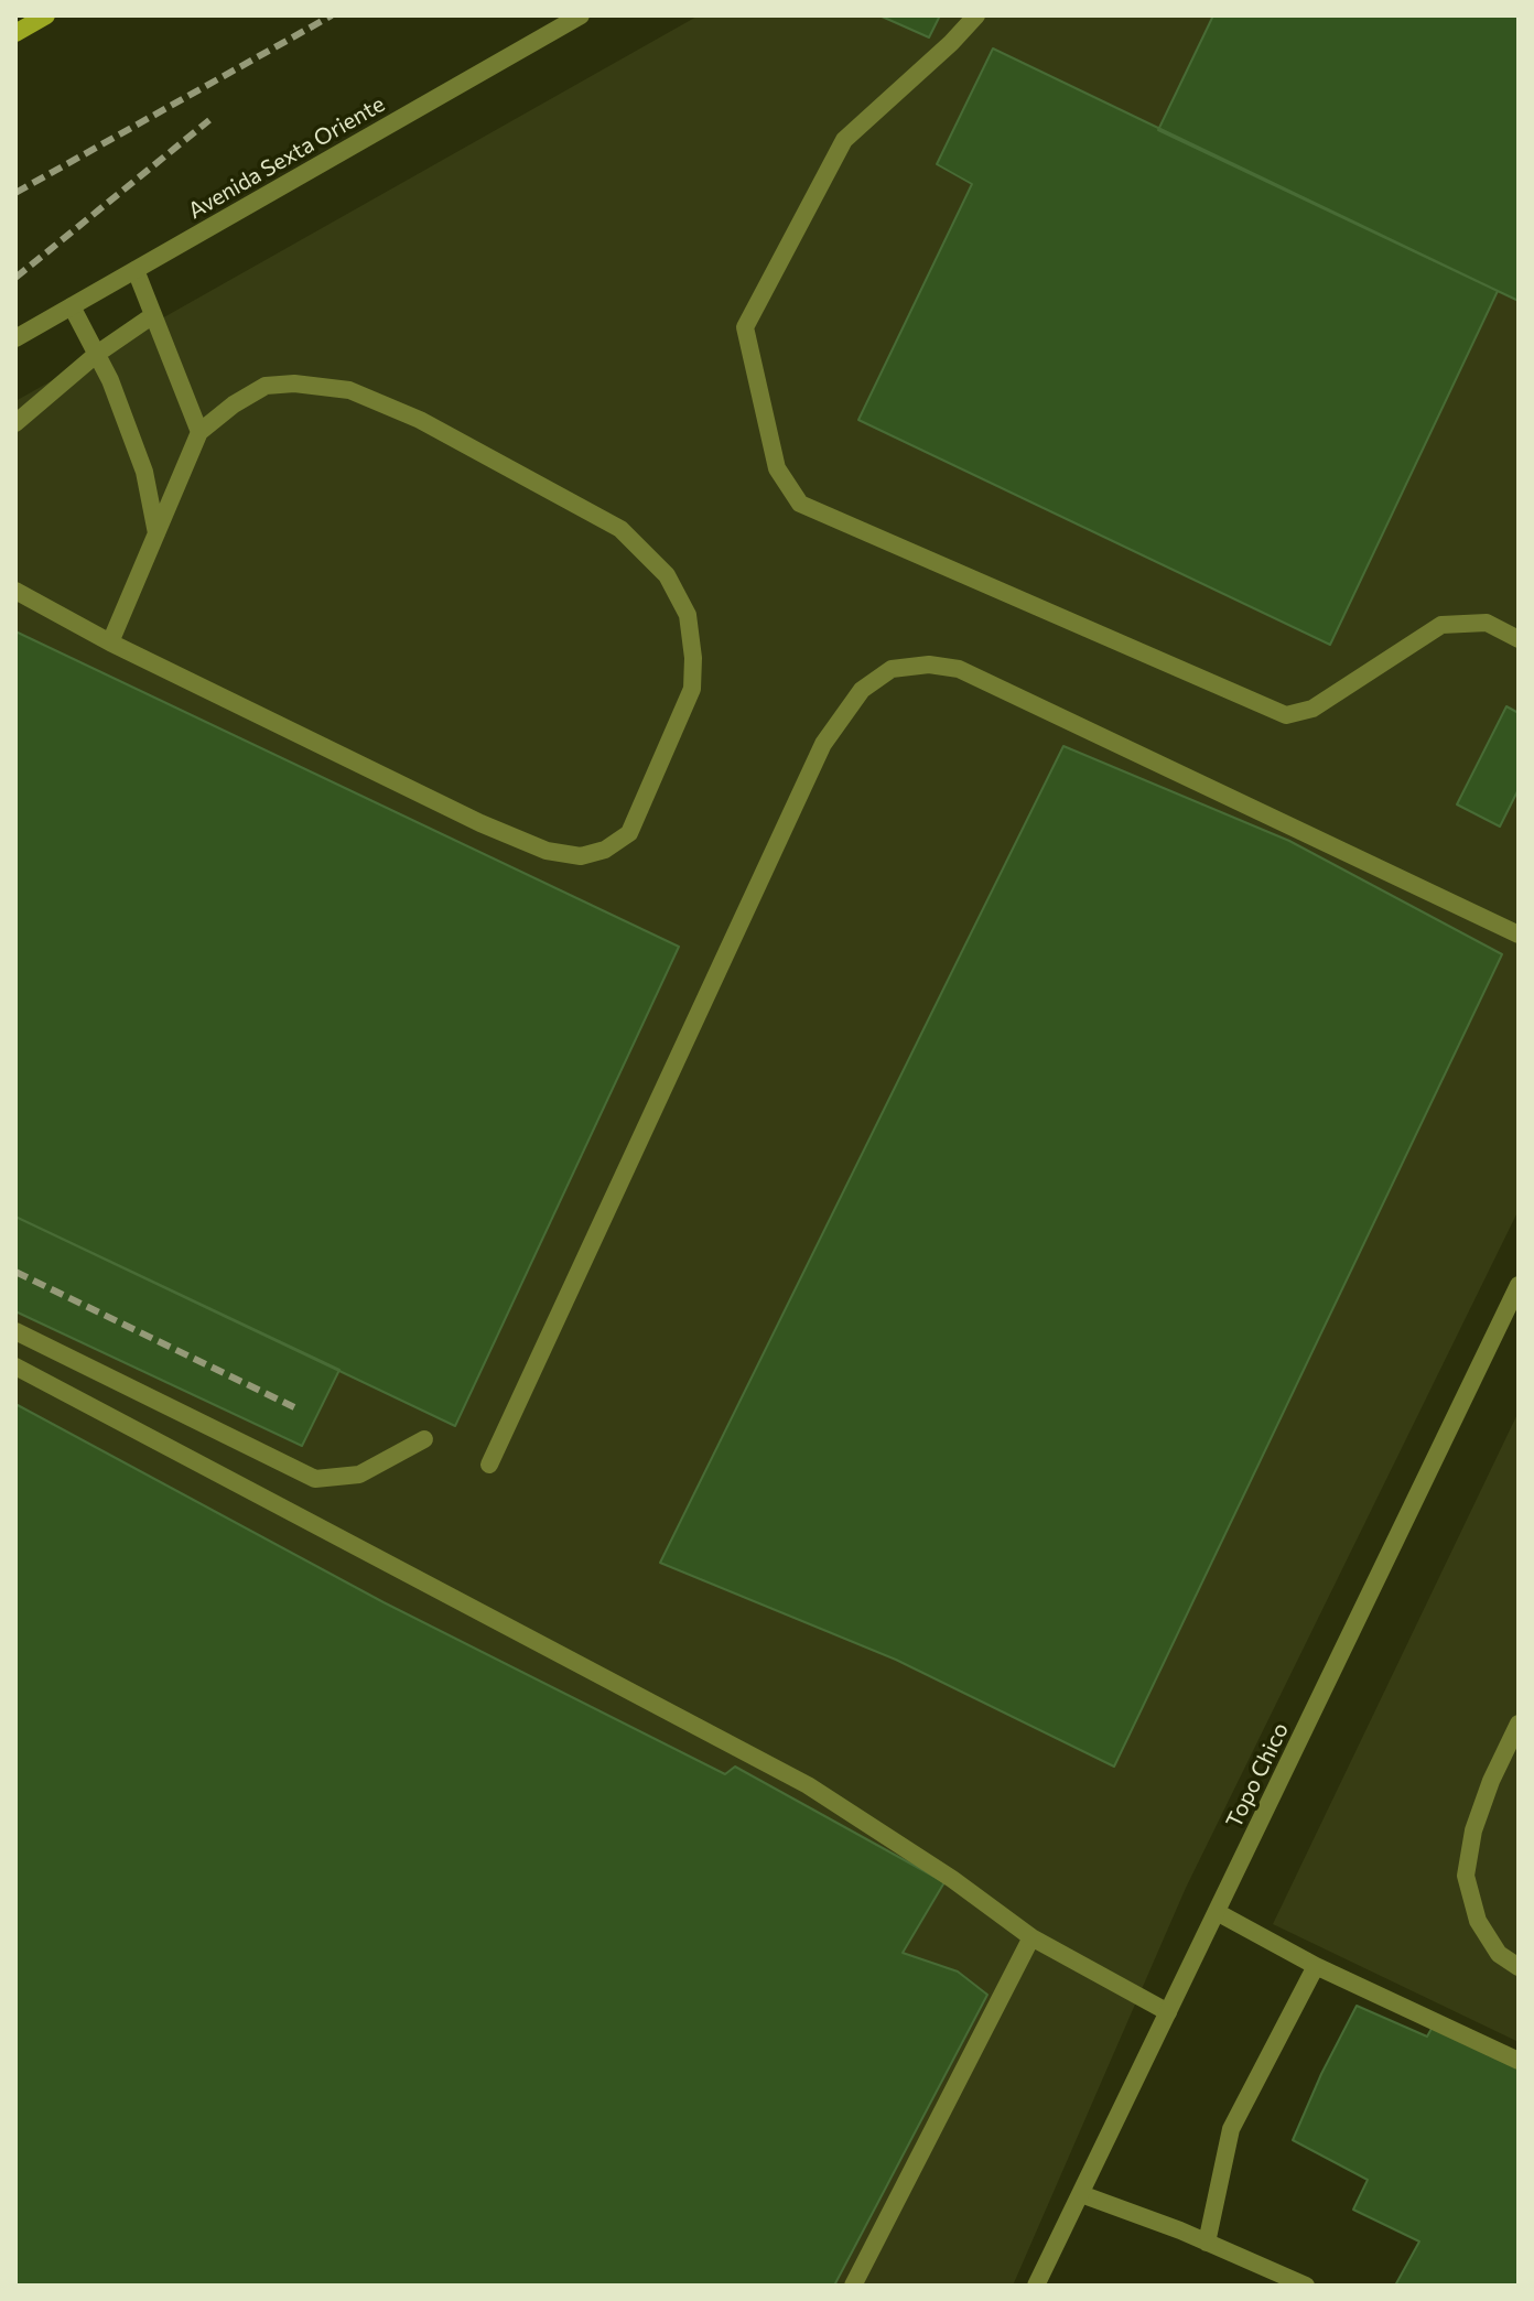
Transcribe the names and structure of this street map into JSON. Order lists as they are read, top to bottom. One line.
{"streets":{"street":["Avenida Sexta Oriente","Topo Chico"]}}
